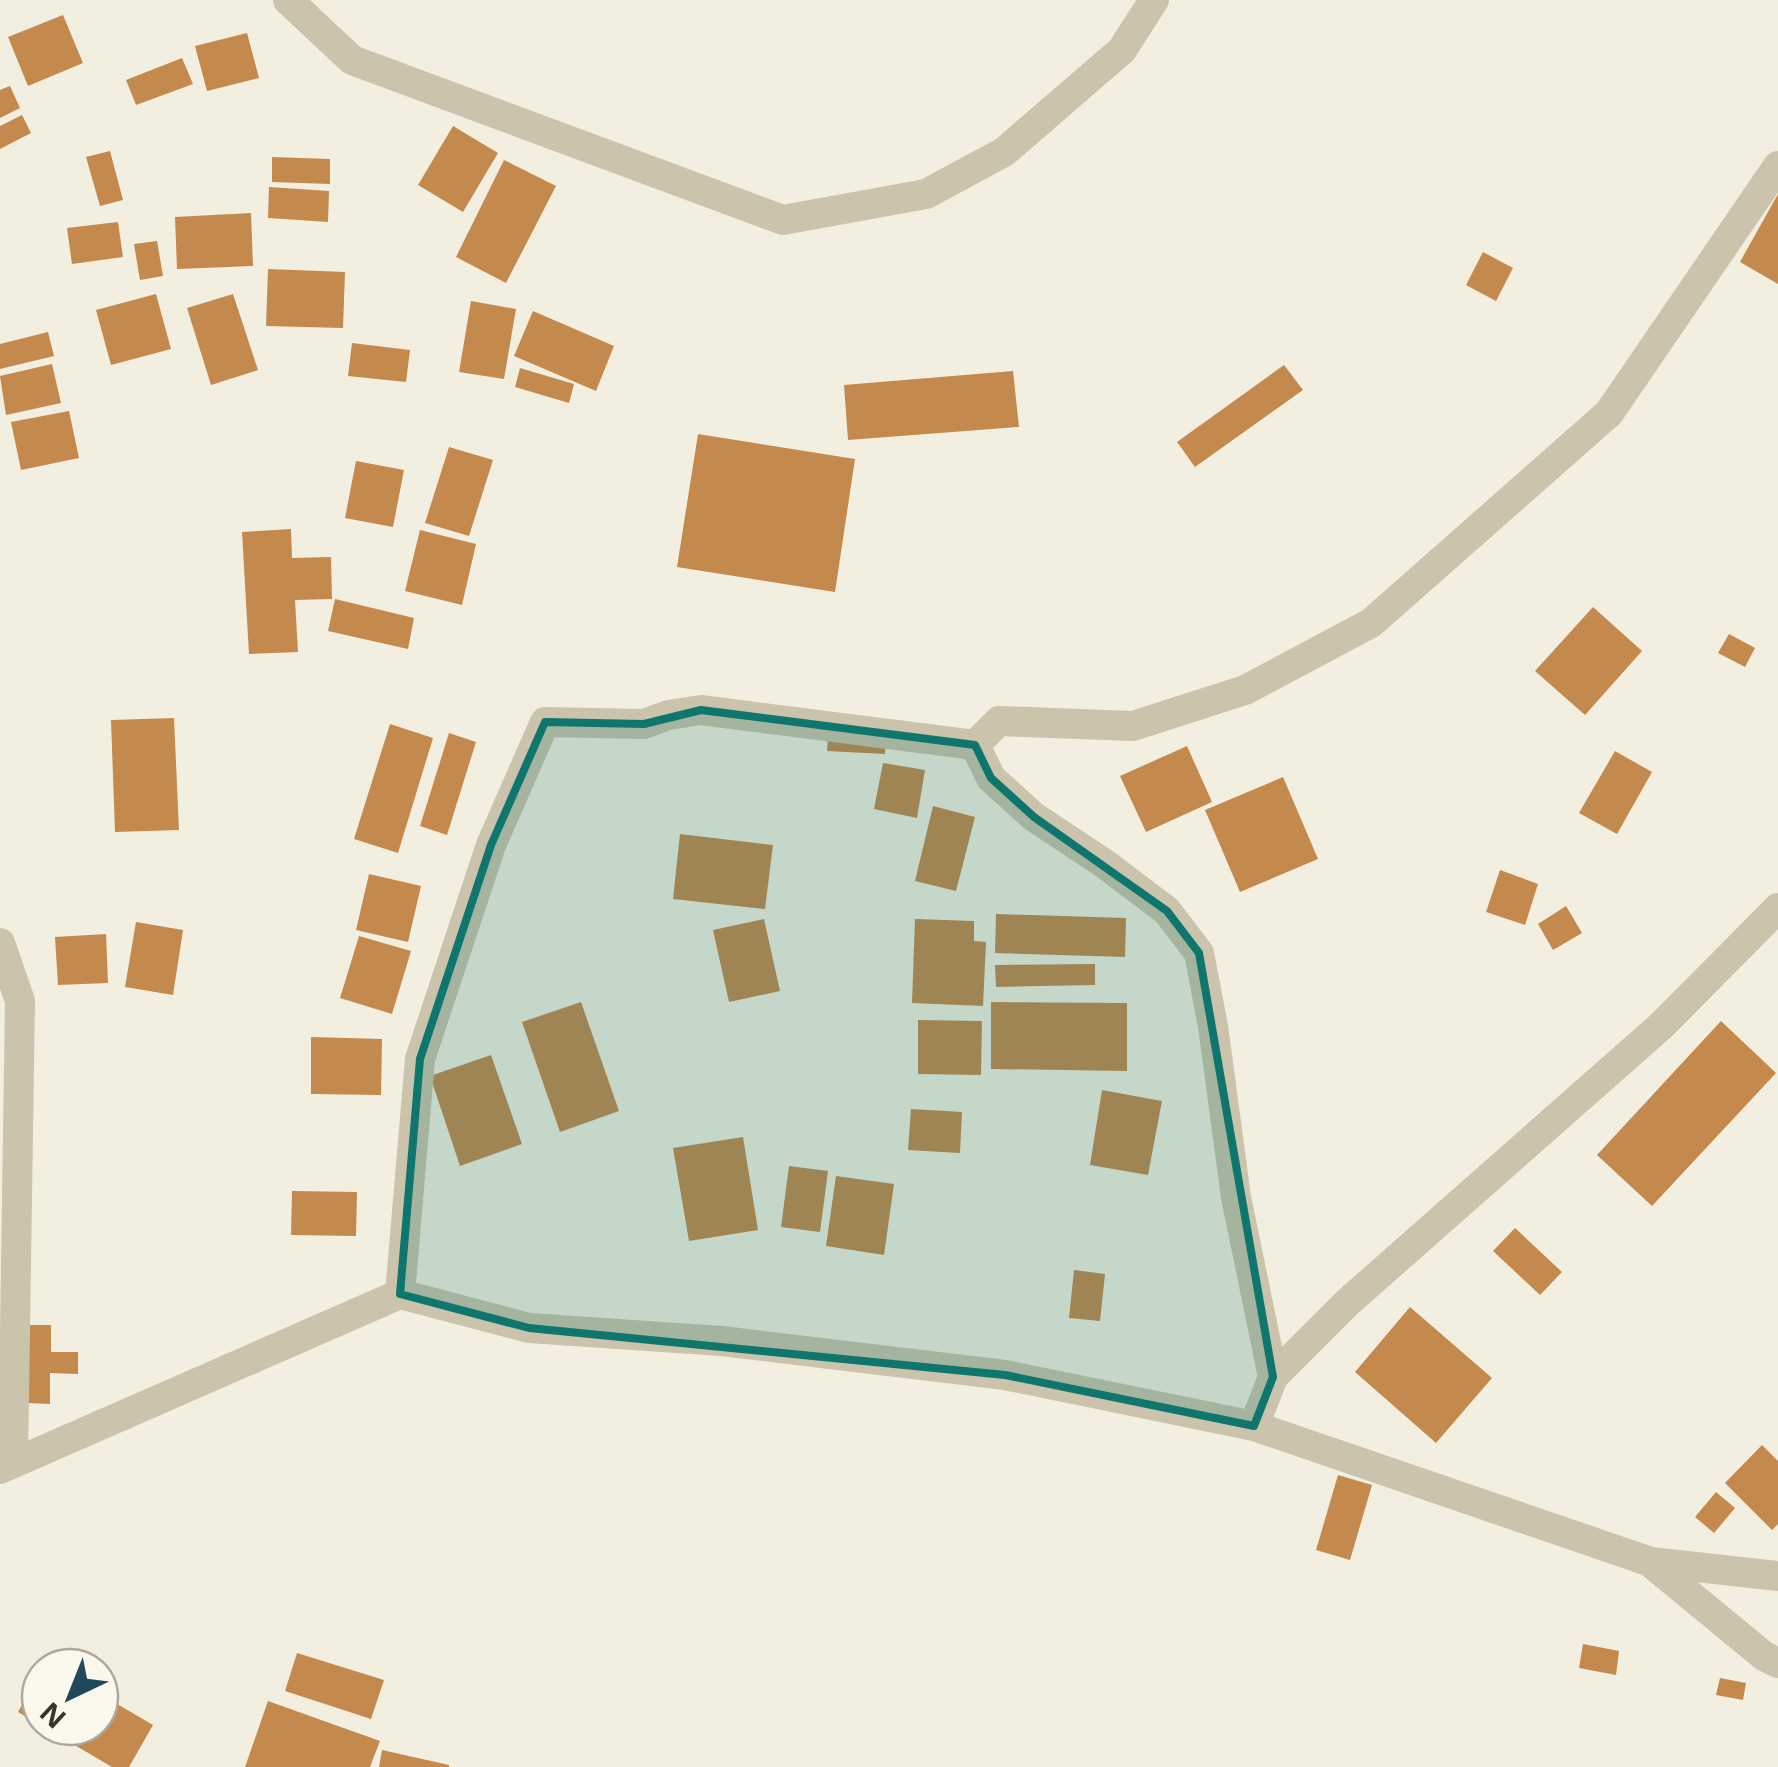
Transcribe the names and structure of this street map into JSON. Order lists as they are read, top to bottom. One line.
{"north":"bottom left"}
